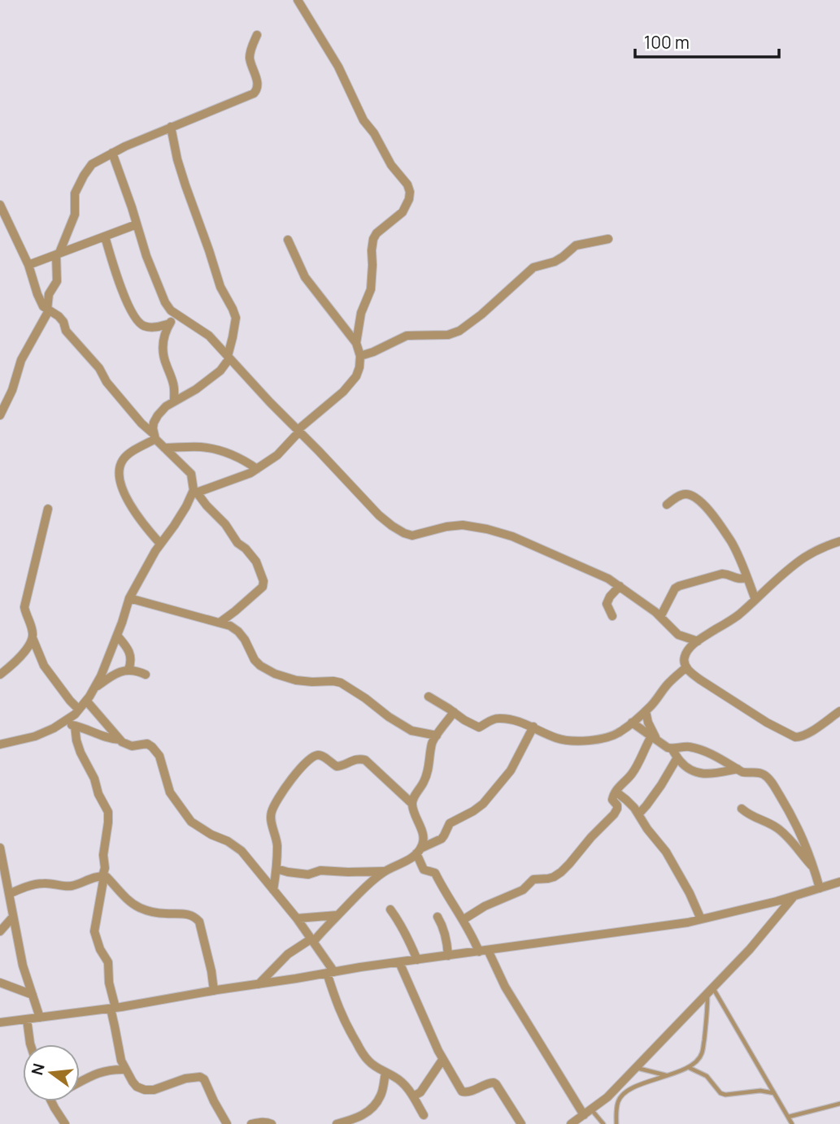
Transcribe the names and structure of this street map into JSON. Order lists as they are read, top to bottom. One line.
{"scale_bar":"100 m","north":"left"}
